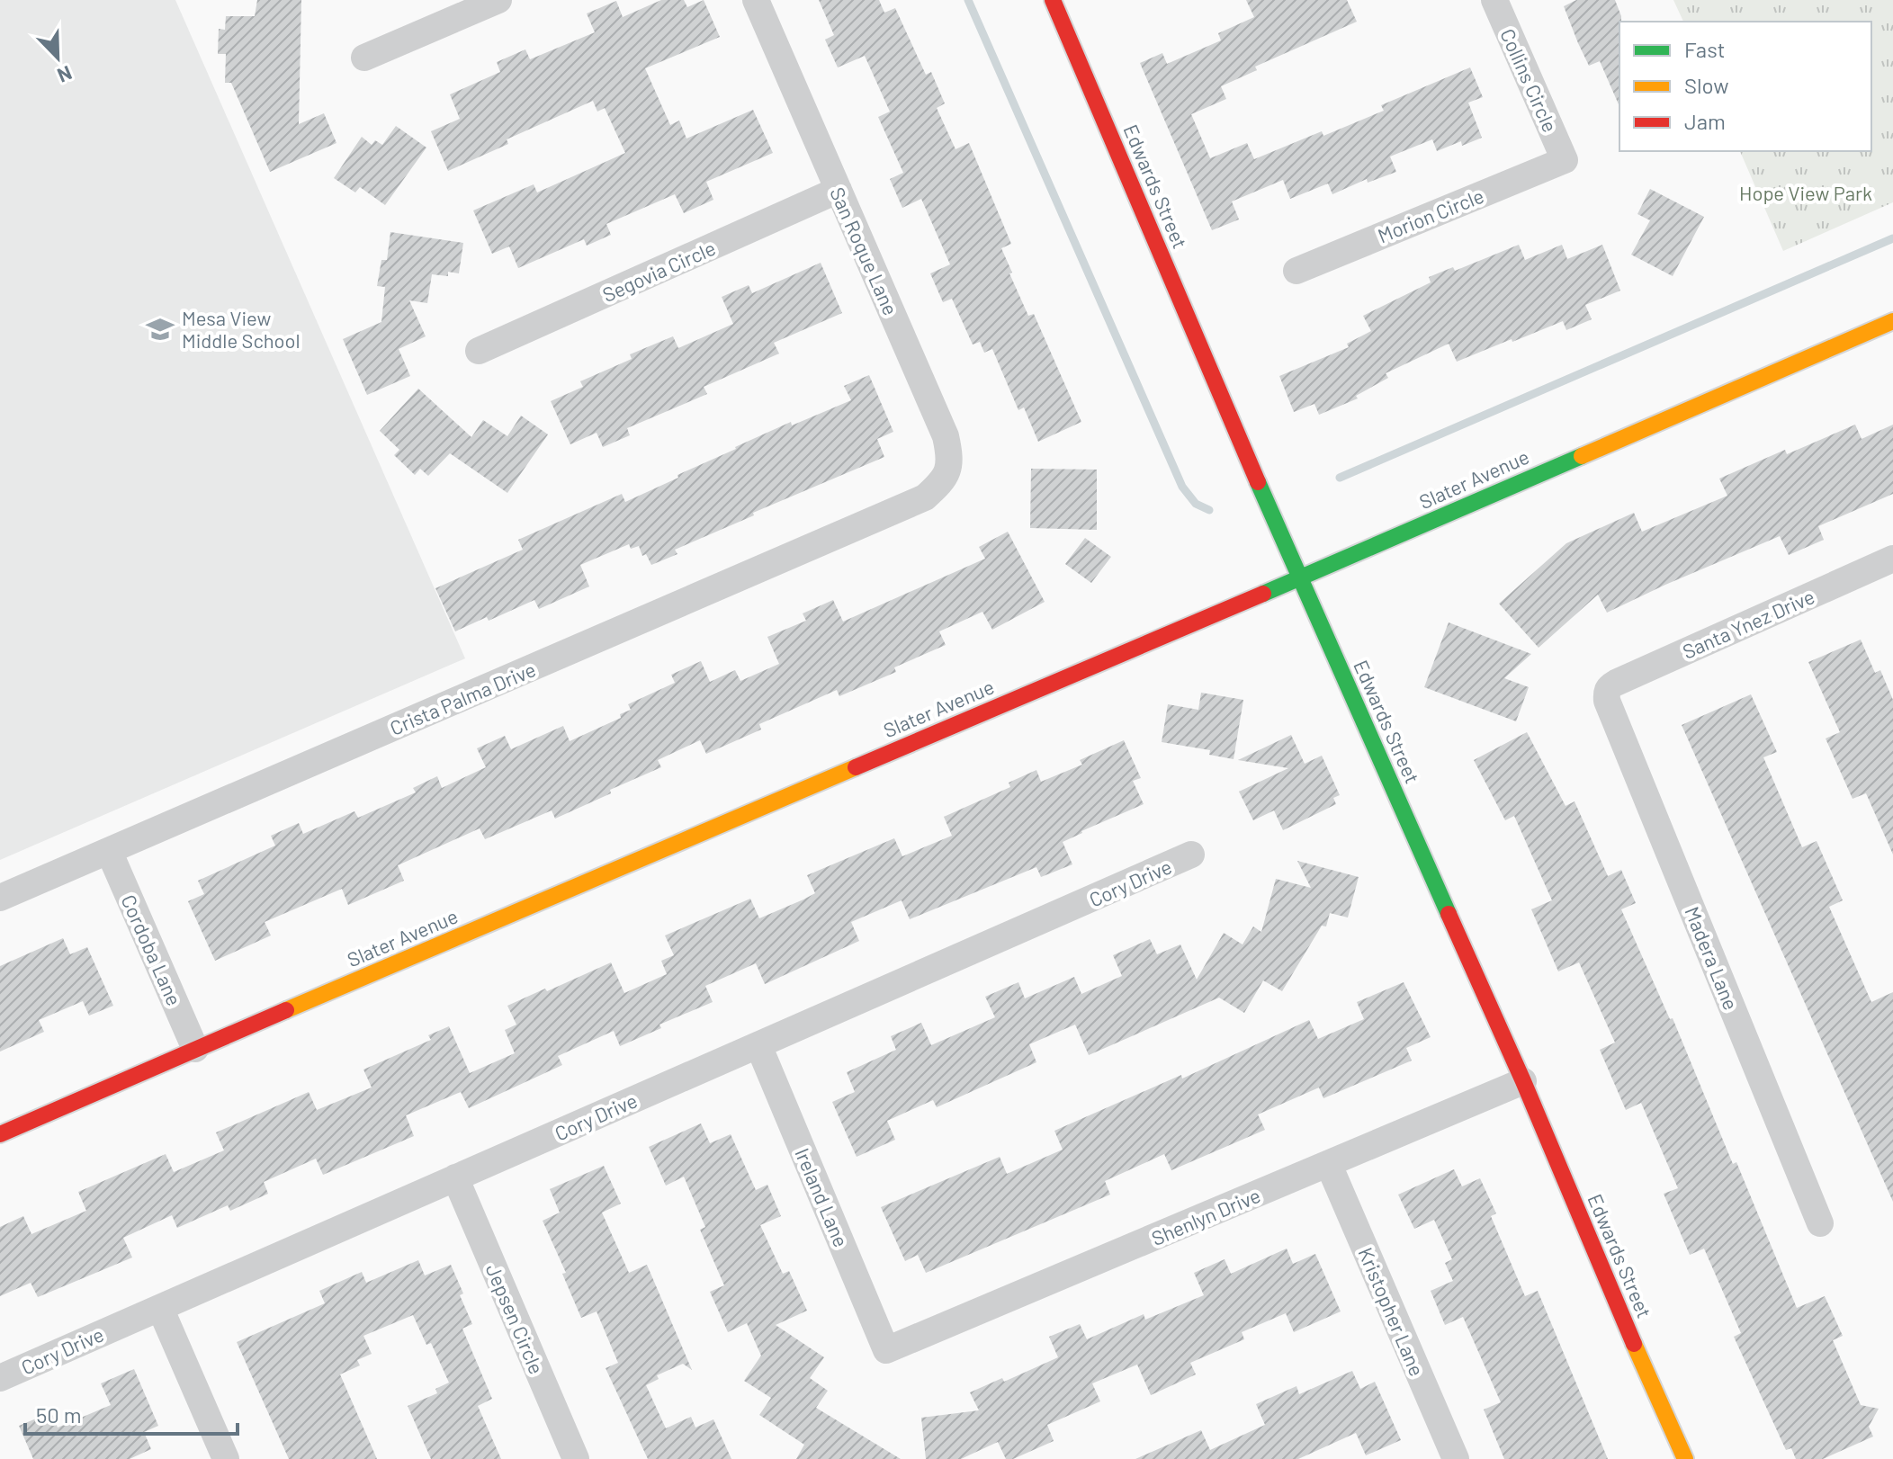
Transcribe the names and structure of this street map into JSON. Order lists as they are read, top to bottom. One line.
{"streets":{"street":["Collins Circle","Edwards Street","Morion Circle","San Roque Lane","Segovia Circle","Slater Avenue","Santa Ynez Drive","Crista Palma Drive","Cory Drive","Cordoba Lane","Madera Lane","Ireland Lane","Shenlyn Drive","Kristopher Lane","Jepsen Circle"]},"crossings":[["Collins Circle","Morion Circle"],["Edwards Street","Slater Avenue"],["Edwards Street","Shenlyn Drive"],["San Roque Lane","Segovia Circle"],["San Roque Lane","Crista Palma Drive"],["Slater Avenue","Cordoba Lane"],["Santa Ynez Drive","Madera Lane"],["Crista Palma Drive","Cordoba Lane"],["Cory Drive","Ireland Lane"],["Cory Drive","Jepsen Circle"],["Ireland Lane","Shenlyn Drive"],["Shenlyn Drive","Kristopher Lane"]],"parks":["Hope View Park"],"places":{"school or university":["Mesa View Middle School"]},"legend":["Fast","Slow","Jam"],"scale_bar":"50 m","north":"bottom right"}
